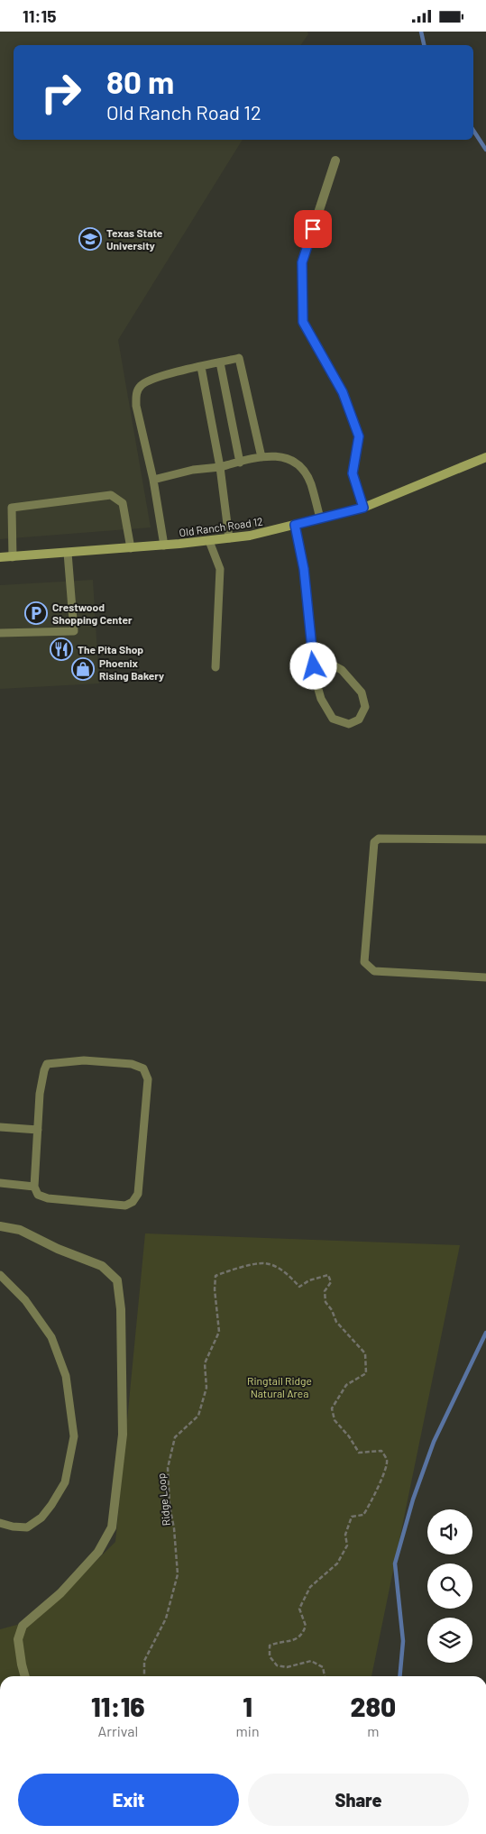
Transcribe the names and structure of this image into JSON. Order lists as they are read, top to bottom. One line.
{"streets":{"main road":["Old Ranch Road 12"],"path":["Ridge Loop"]},"parks":["Ringtail Ridge Natural Area"],"places":{"school or university":["Texas State University"],"parking":["Crestwood Shopping Center"],"restaurant":["The Pita Shop"],"shop":["Phoenix Rising Bakery"]},"page":{"status":"11:15","turn":["80 m","Old Ranch Road 12"],"eta":["11:16","Arrival","1","min","280","m"],"buttons":["Exit","Share"]}}
